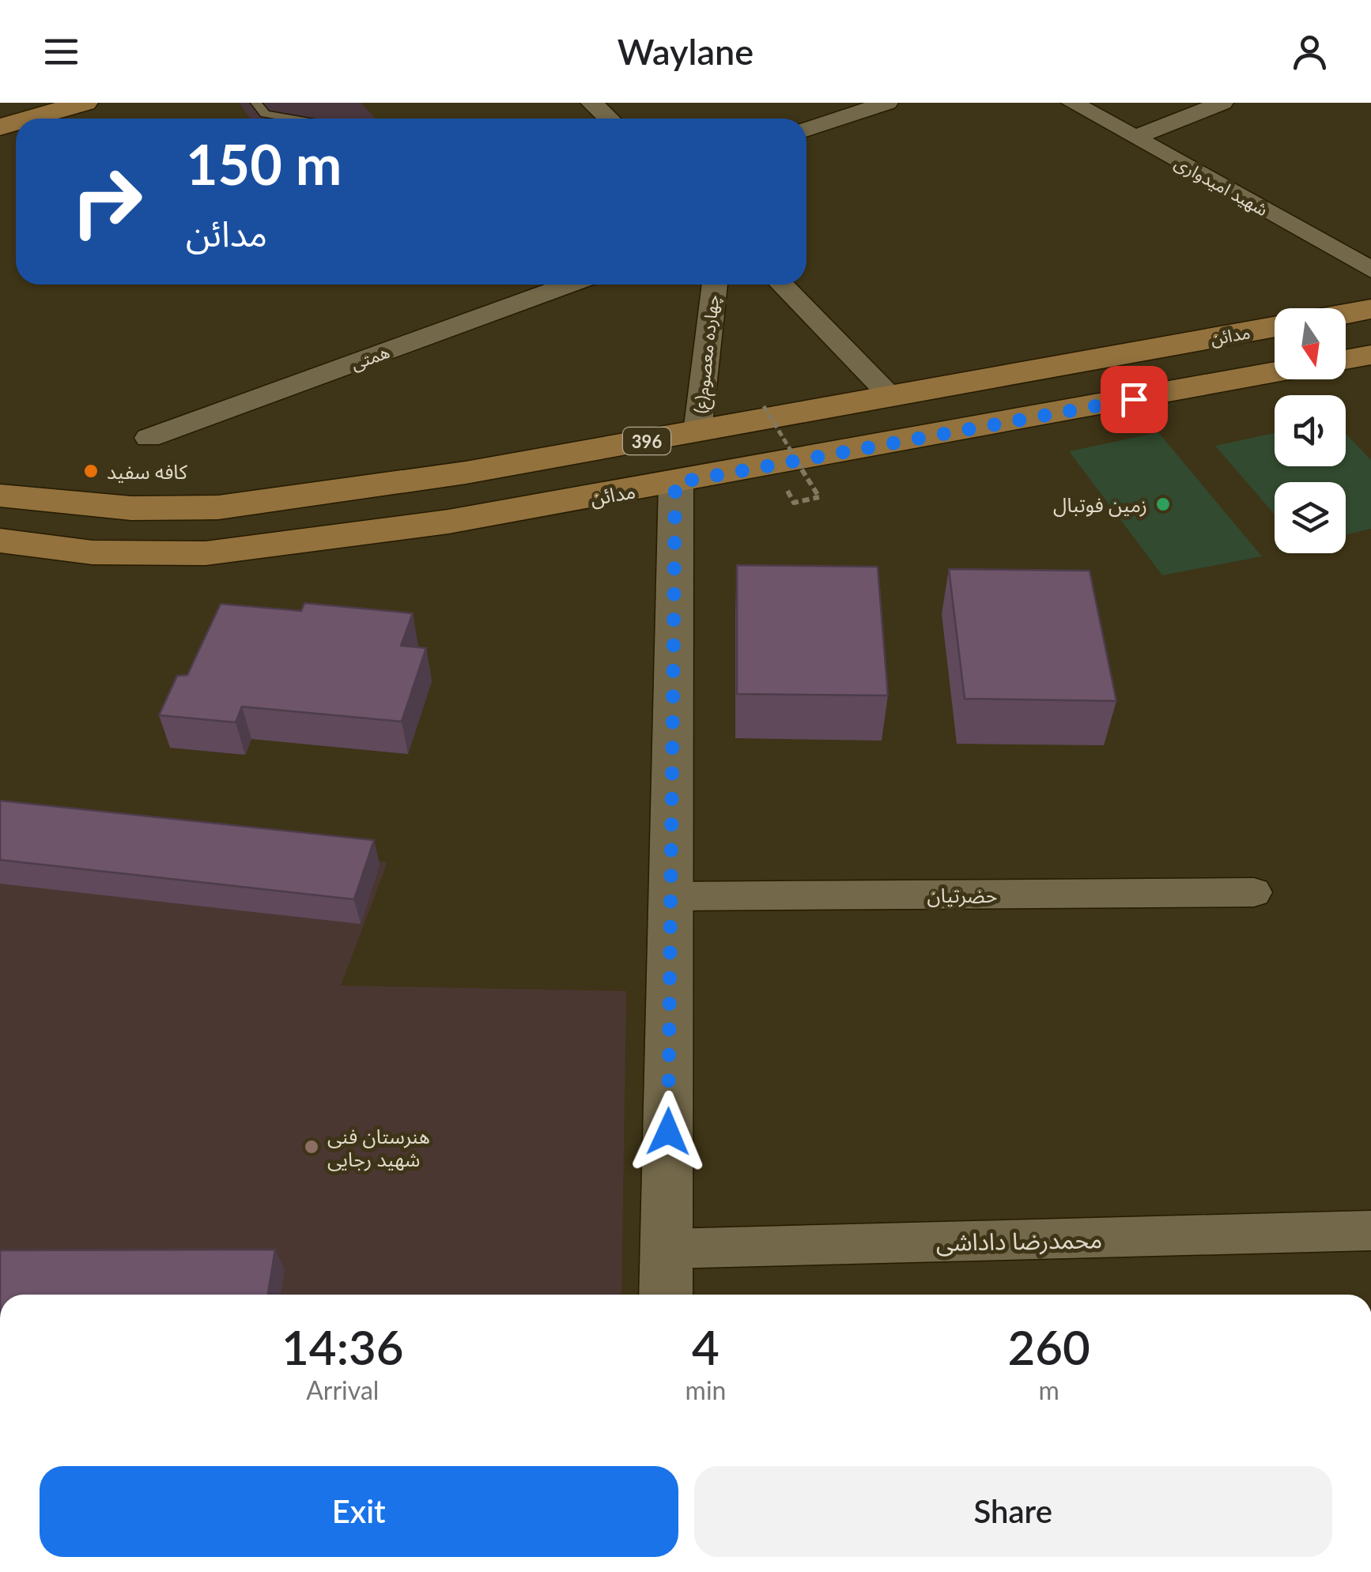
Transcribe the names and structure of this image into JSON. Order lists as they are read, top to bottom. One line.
{"streets":{"main road":["مدائن","396"],"street":["شهيد امیدواری","چهارده معصوم(ع)","همتی","حضرتیان","محمدرضا داداشی"]},"crossings":[["مدائن","چهارده معصوم(ع)"]],"places":["کافه سفید","زمین فوتبال","هنرستان فنی شهید رجایی"],"north":"bottom","page":{"header":"Waylane","turn":["150 m","مدائن"],"eta":["14:36","Arrival","4","min","260","m"],"buttons":["Exit","Share"]}}
